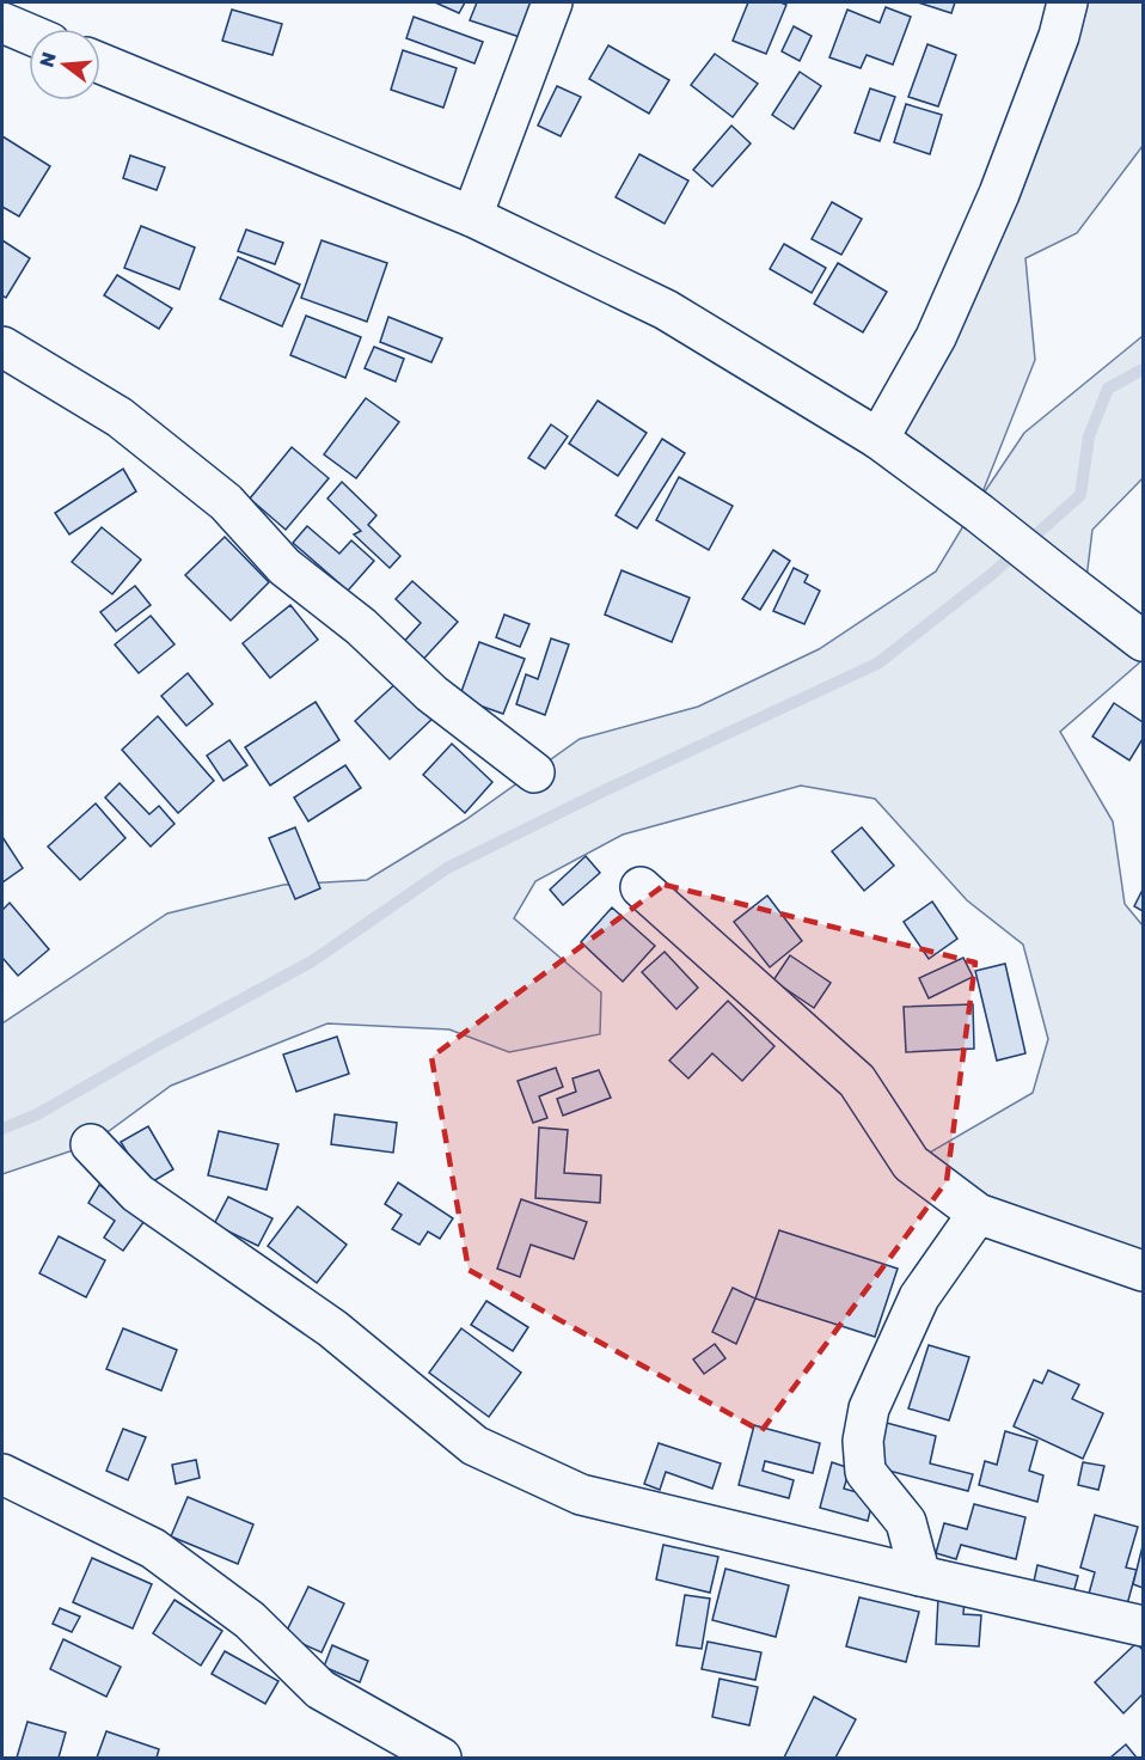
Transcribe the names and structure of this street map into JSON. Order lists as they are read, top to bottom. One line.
{"north":"left"}
